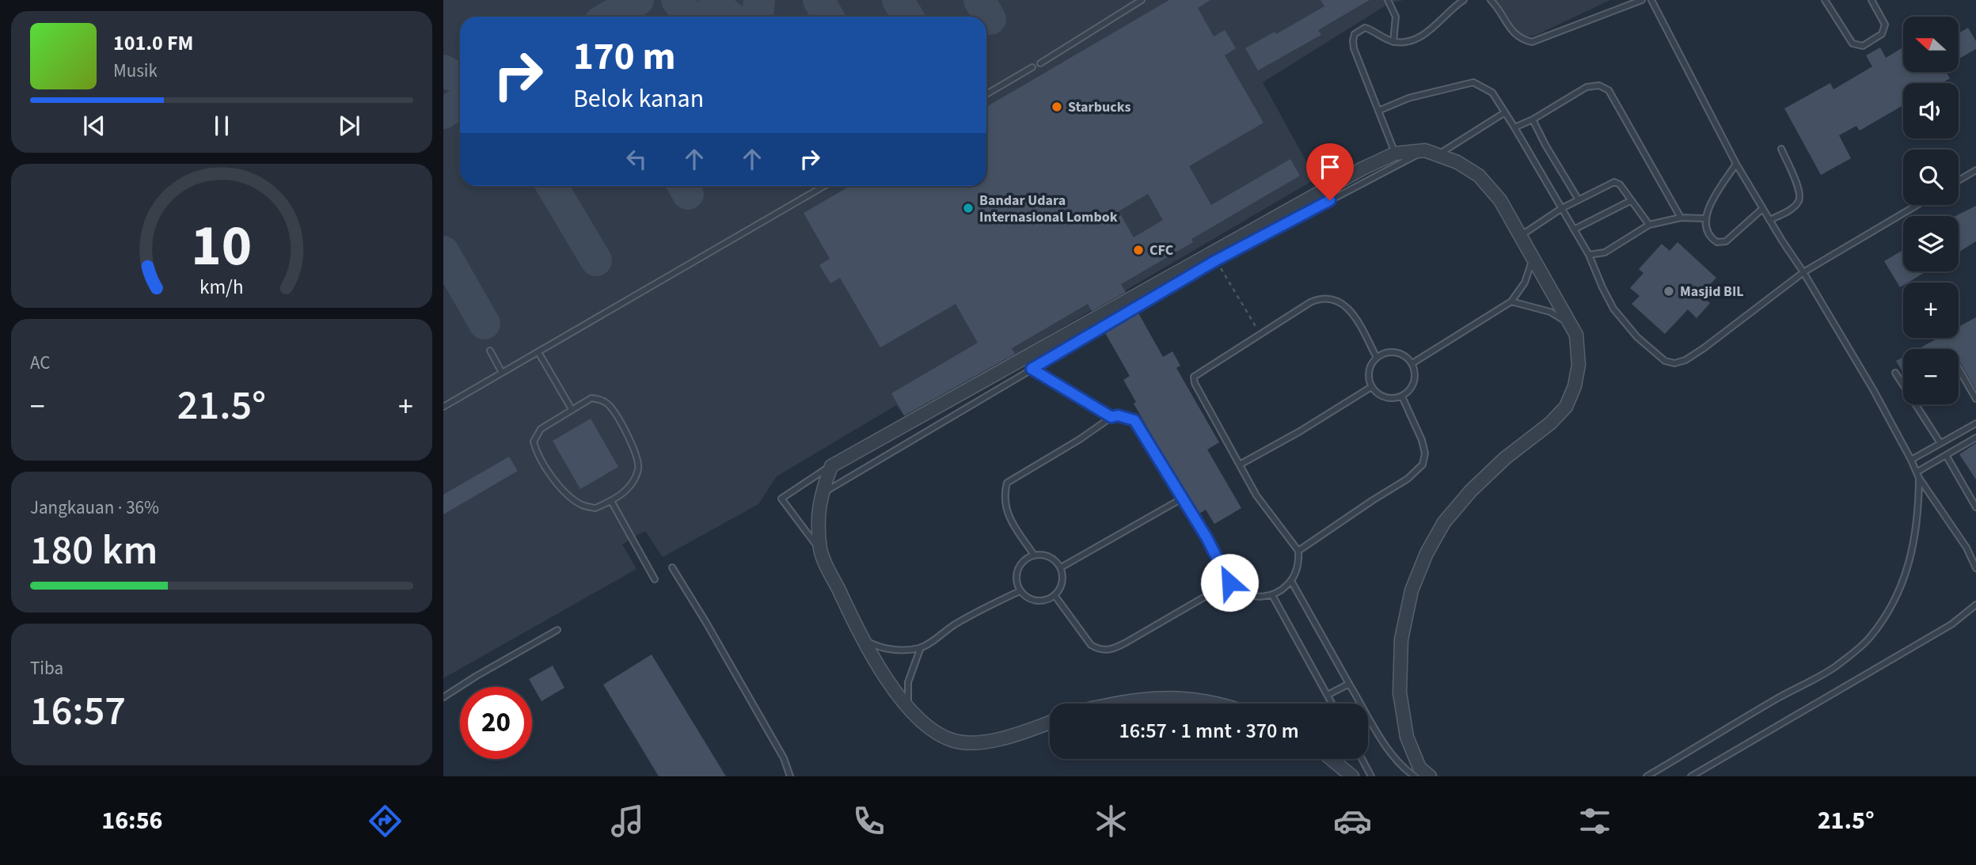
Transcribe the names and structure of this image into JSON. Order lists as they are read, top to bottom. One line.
{"places":["Starbucks","Bandar Udara Internasional Lombok","CFC","Masjid BIL"],"north":"left","page":{"map_buttons":["+","−"],"turn":["170 m","Belok kanan"],"song":["101.0 FM","Musik"],"tile":["AC",["Jangkauan · 36%","180 km"],["Tiba","16:57"]],"heat":["−","21.5°","+"],"limit":"20","trip":"16:57 · 1 mnt · 370 m","tabs":["16:56","21.5°"],"gauge":["10","km/h"]}}
